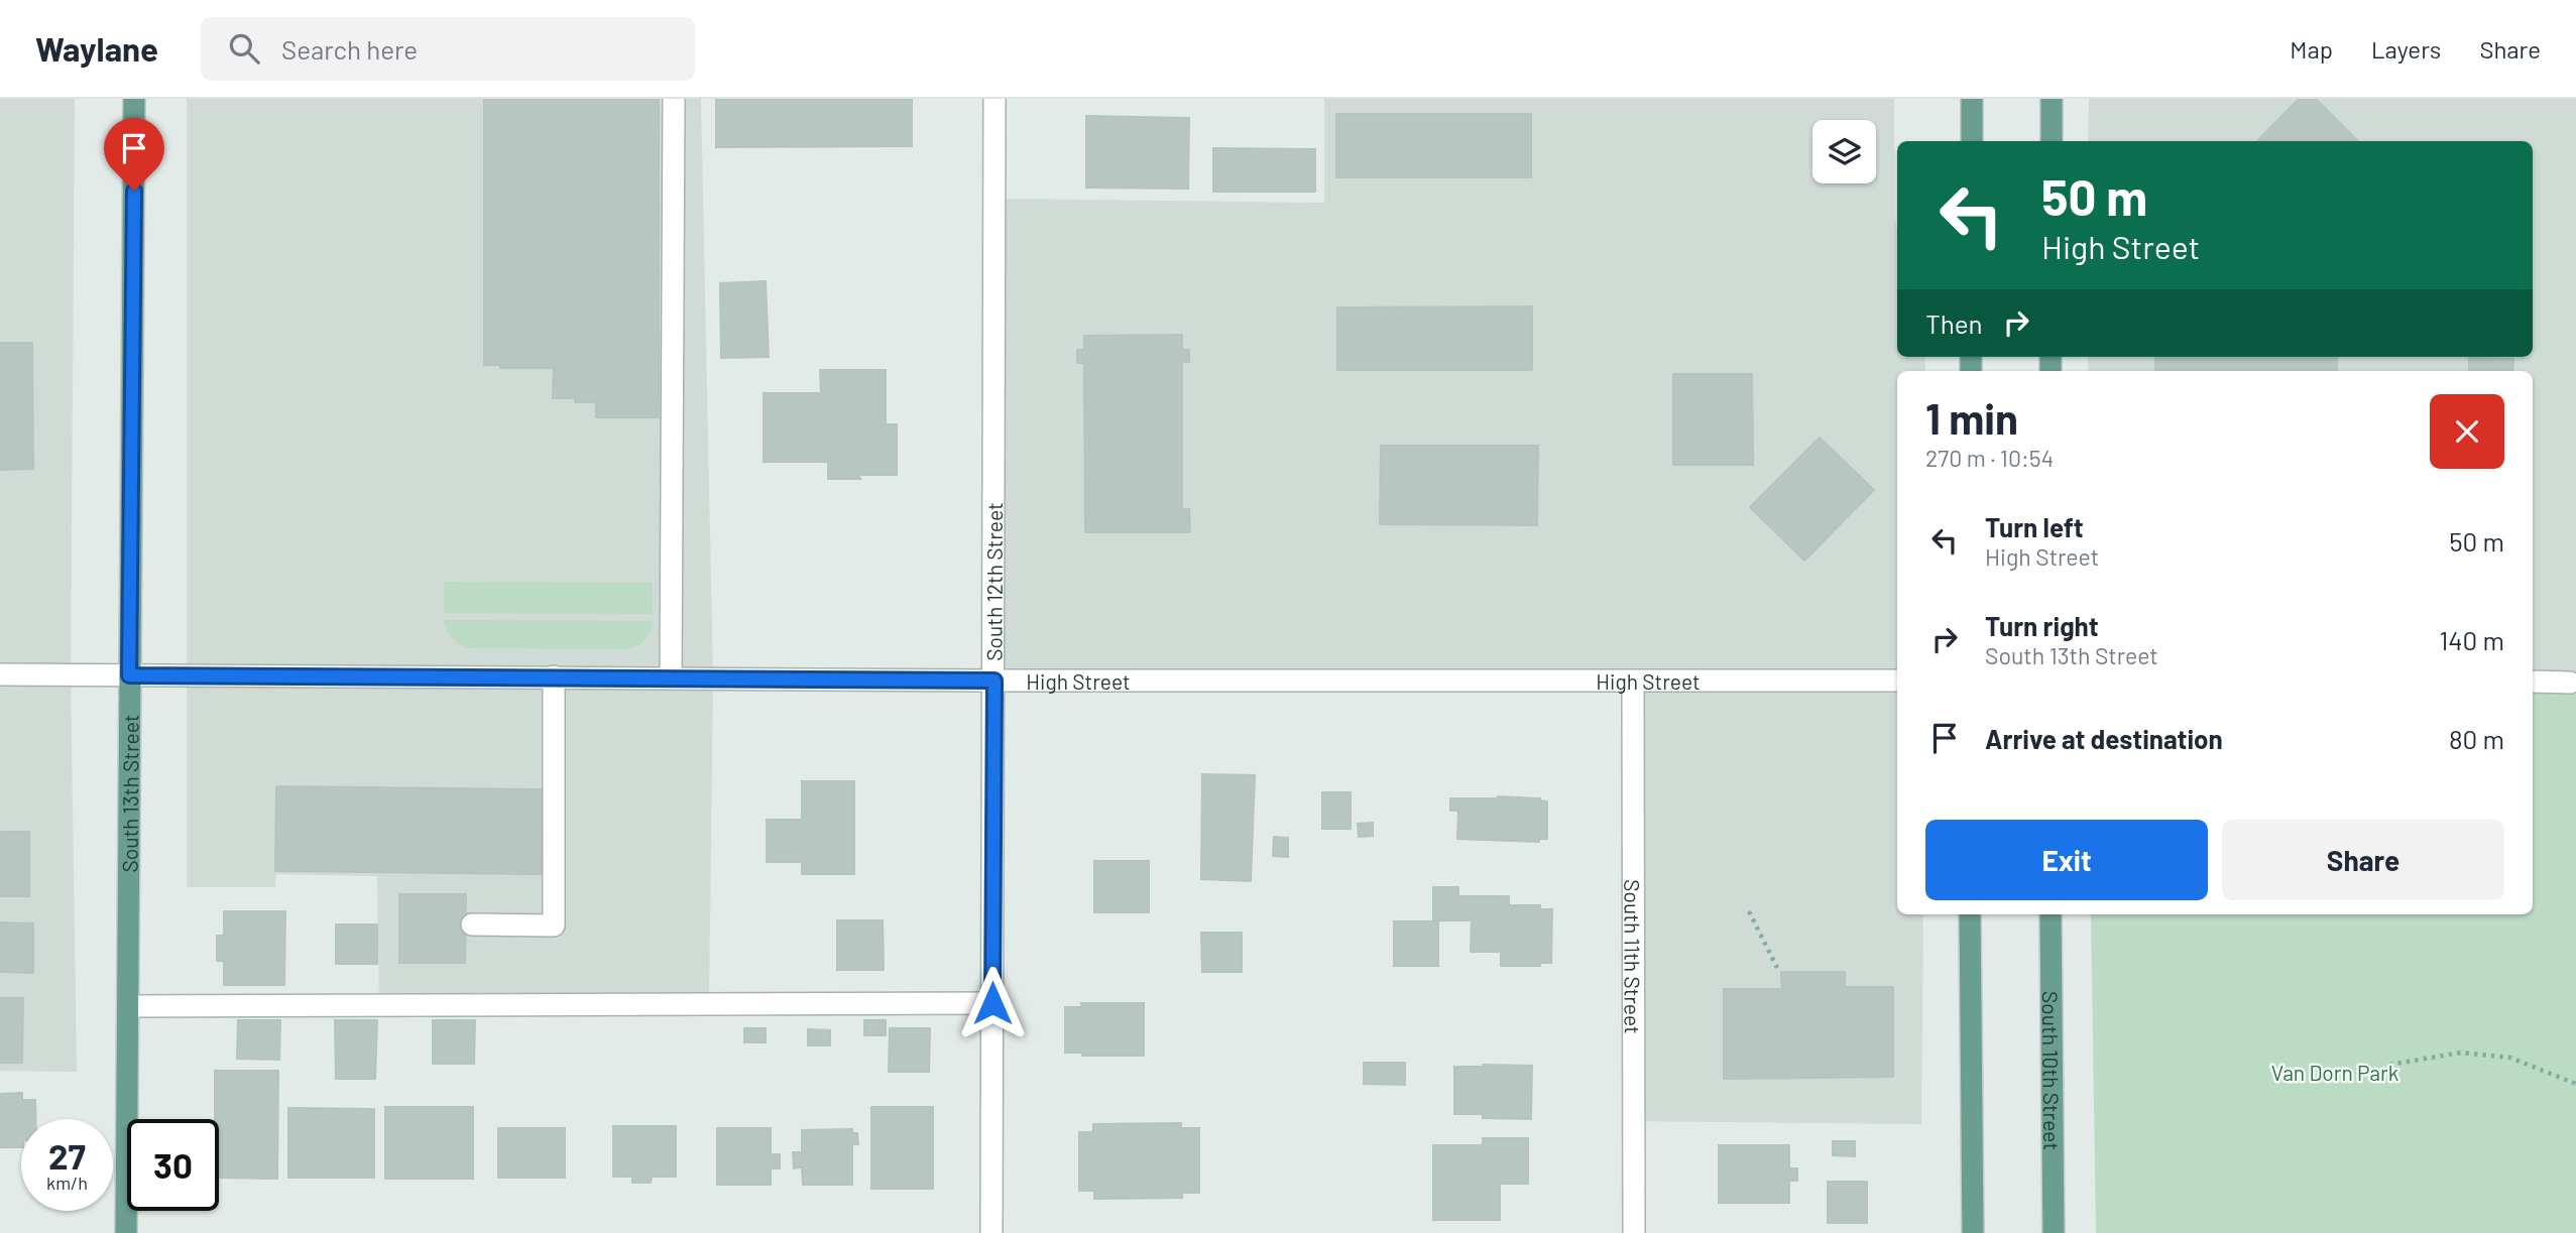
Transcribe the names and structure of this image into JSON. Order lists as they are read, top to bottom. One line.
{"streets":{"main road":["South 13th Street","South 10th Street"],"street":["South 12th Street","High Street","South 11th Street"]},"crossings":[["South 12th Street","High Street"],["High Street","South 13th Street"],["High Street","South 11th Street"]],"parks":["Van Dorn Park"],"page":{"header":"Waylane","search":"Search here","nav":["Map","Layers","Share"],"turn":["50 m","High Street"],"then":"Then","heading":["1 min","270 m · 10:54"],"list":[{"name":"Turn left","note":"High Street","value":"50 m"},{"name":"Turn right","note":"South 13th Street","value":"140 m"},{"name":"Arrive at destination","value":"80 m"}],"buttons":["Exit","Share"],"speed":"27 km/h","limit":"30"}}
